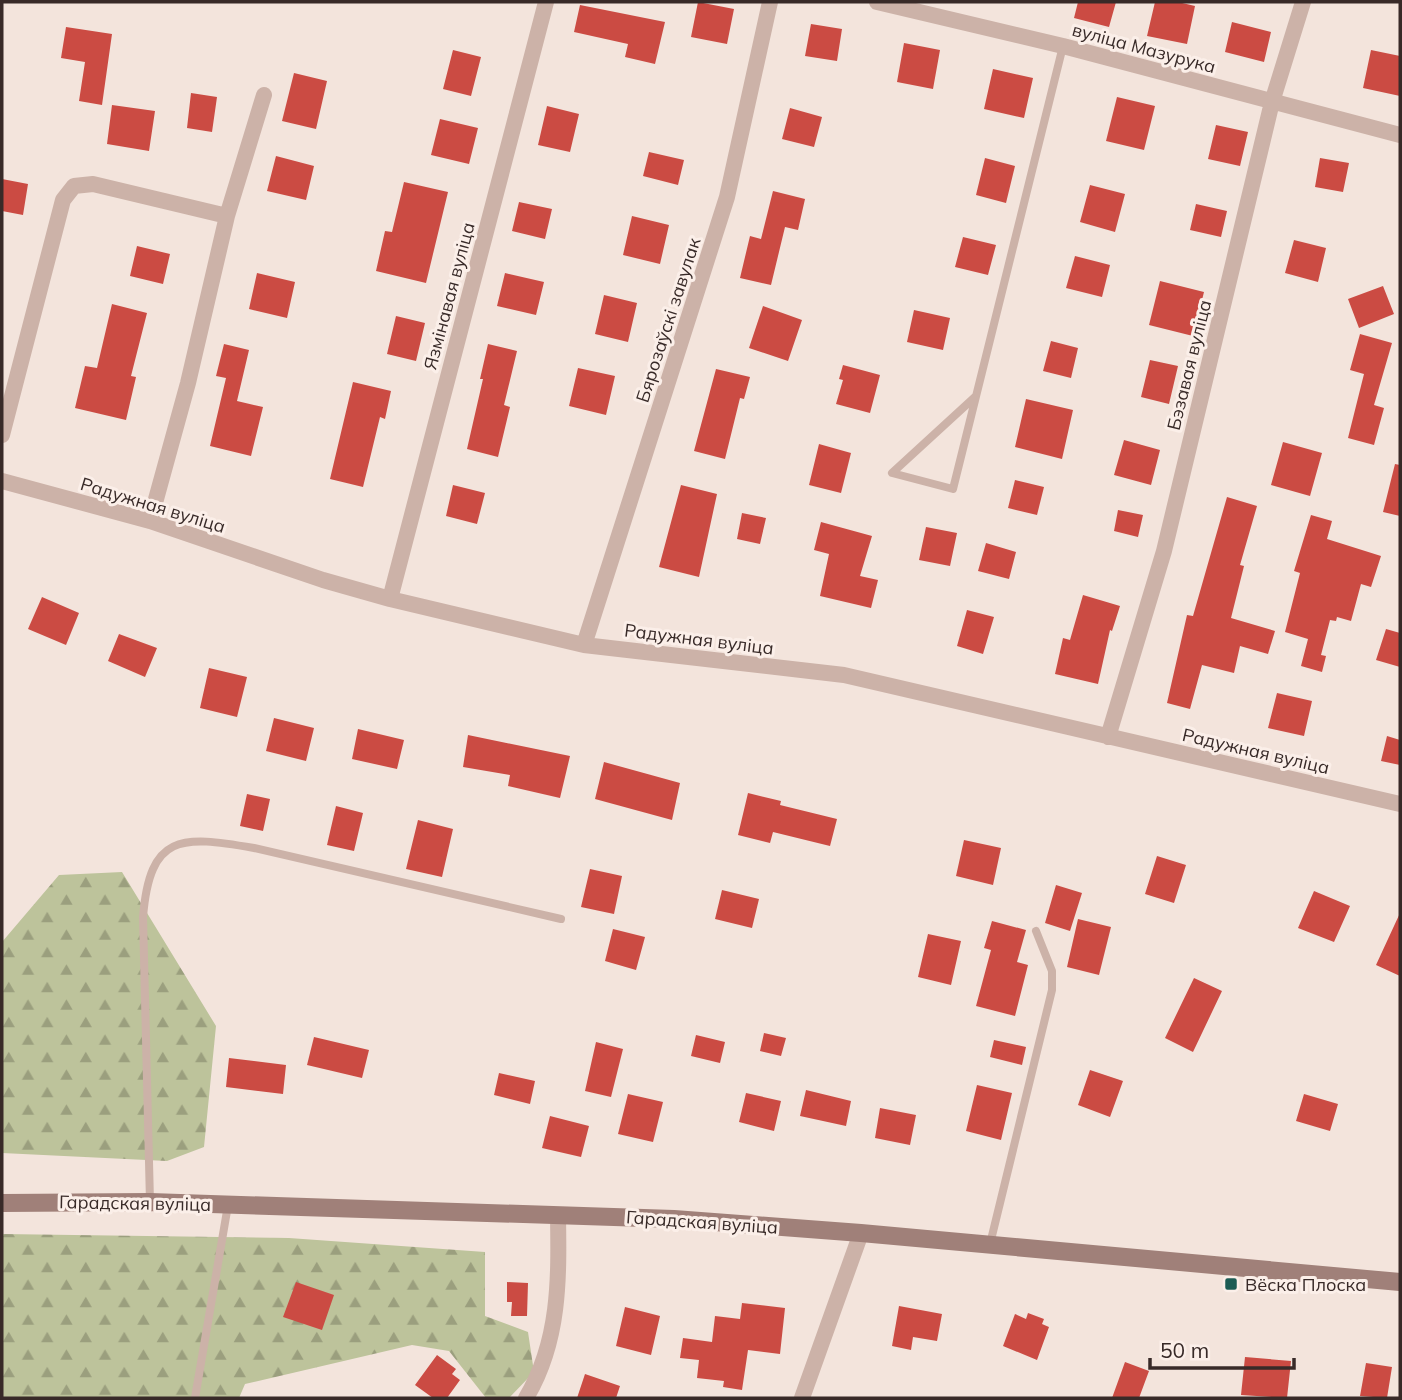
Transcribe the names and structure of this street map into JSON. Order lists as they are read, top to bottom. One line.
{"streets":{"main road":["Гарадская вуліца"],"street":["вуліца Мазурука","Язмінавая вуліца","Бярозаўскі завулак","Бэзавая вуліца","Радужная вуліца"]},"crossings":[["вуліца Мазурука","Бэзавая вуліца"],["Язмінавая вуліца","Радужная вуліца"],["Бярозаўскі завулак","Радужная вуліца"],["Бэзавая вуліца","Радужная вуліца"]],"places":{"transit":["Вёска Плоска"]},"scale_bar":"50 m"}
